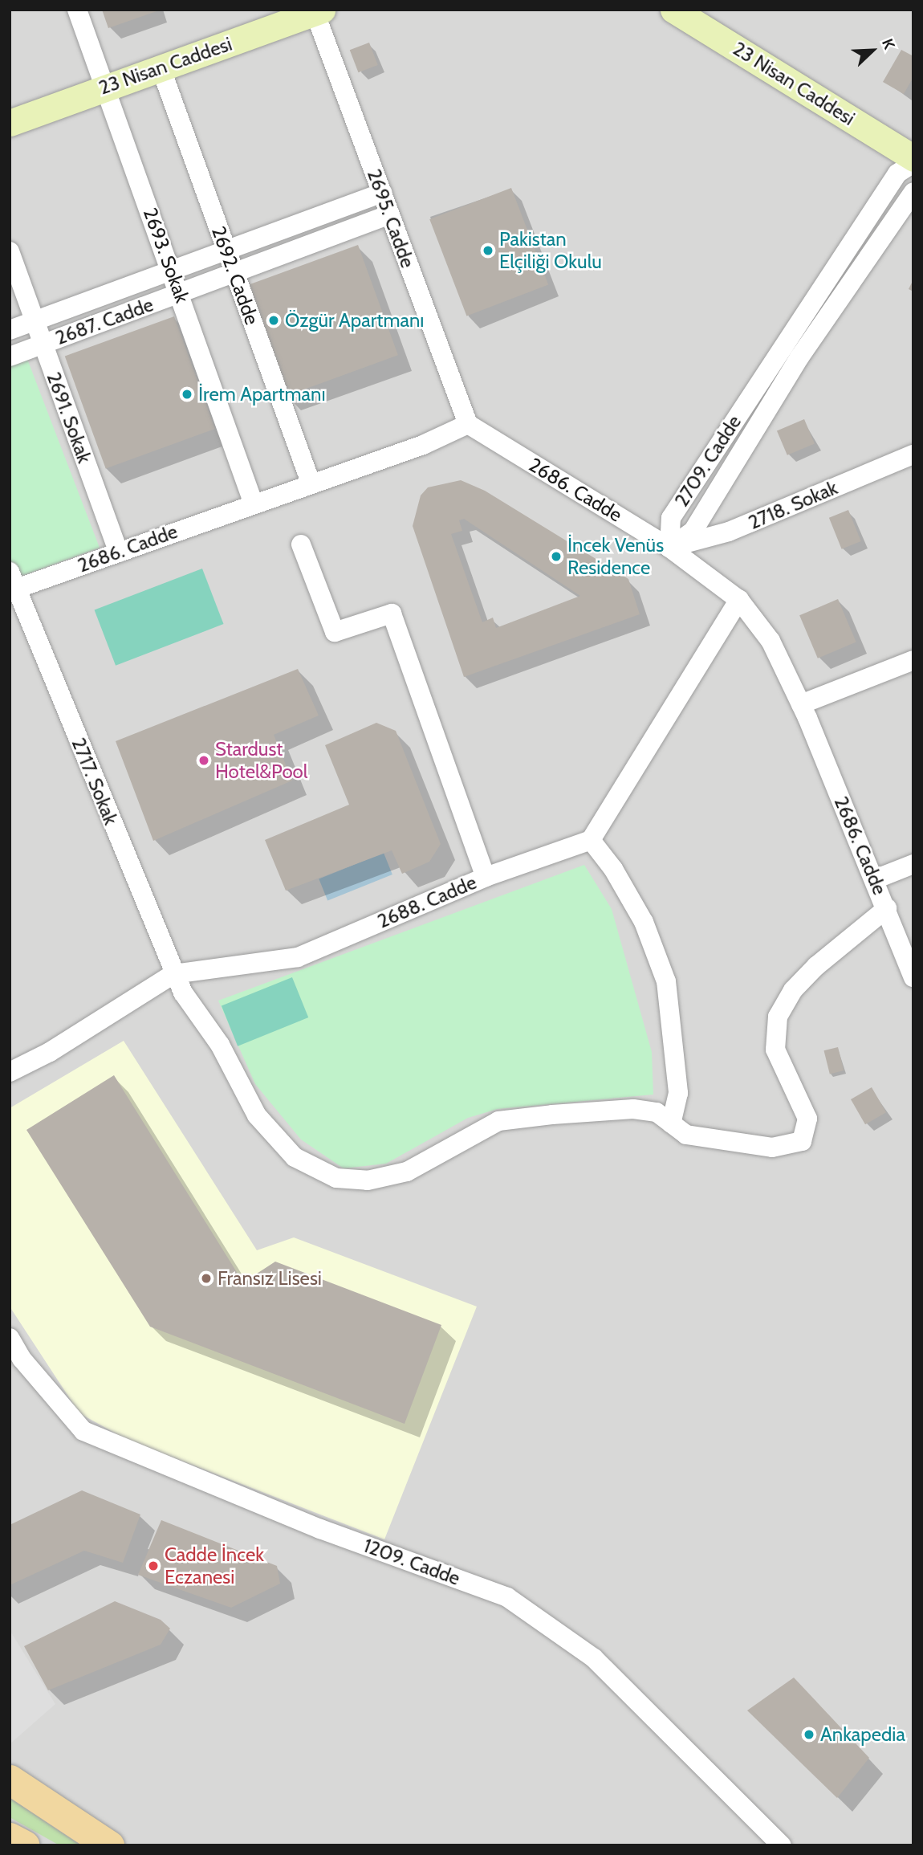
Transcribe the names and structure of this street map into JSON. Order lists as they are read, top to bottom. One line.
{"streets":{"main road":["23 Nisan Caddesi"],"street":["2695. Cadde","2693. Sokak","2692. Cadde","2687. Cadde","2691. Sokak","2709. Cadde","2686. Cadde","2718. Sokak","2717. Sokak","2688. Cadde","1209. Cadde"]},"crossings":[["23 Nisan Caddesi","2695. Cadde"],["23 Nisan Caddesi","2693. Sokak"],["23 Nisan Caddesi","2692. Cadde"],["2695. Cadde","2687. Cadde"],["2695. Cadde","2686. Cadde"],["2693. Sokak","2687. Cadde"],["2693. Sokak","2686. Cadde"],["2692. Cadde","2687. Cadde"],["2692. Cadde","2686. Cadde"],["2687. Cadde","2691. Sokak"],["2691. Sokak","2686. Cadde"],["2709. Cadde","2686. Cadde"],["2709. Cadde","2718. Sokak"],["2686. Cadde","2718. Sokak"],["2686. Cadde","2717. Sokak"],["2717. Sokak","2688. Cadde"]],"places":["Pakistan Elçiliği Okulu","Özgür Apartmanı","İrem Apartmanı","İncek Venüs Residence","Stardust Hotel&Pool","Fransız Lisesi","Cadde İncek Eczanesi","Ankapedia"],"north":"top right"}
